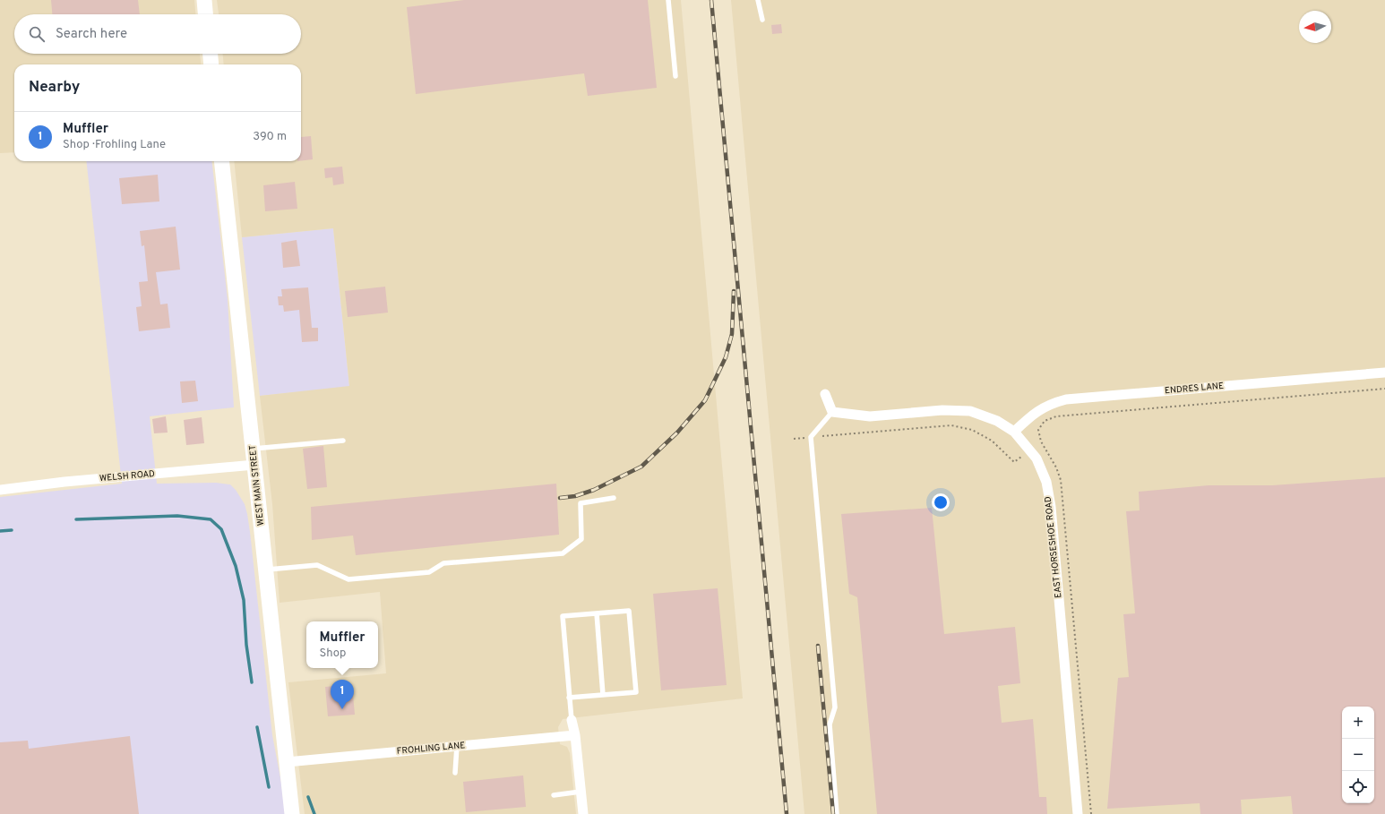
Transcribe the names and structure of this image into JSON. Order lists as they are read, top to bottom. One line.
{"streets":{"main road":["WEST MAIN STREET"],"street":["ENDRES LANE","WELSH ROAD","EAST HORSESHOE ROAD","FROHLING LANE"]},"crossings":[["ENDRES LANE","EAST HORSESHOE ROAD"],["WELSH ROAD","WEST MAIN STREET"],["WEST MAIN STREET","FROHLING LANE"]],"north":"left","page":{"search":"Search here","heading":"Nearby","list":[{"mark":"1","name":"Muffler","note":"Shop · Frohling Lane","value":"390 m"}],"popup":["Muffler","Shop"],"pins":"1","map_buttons":["+","−"]}}
